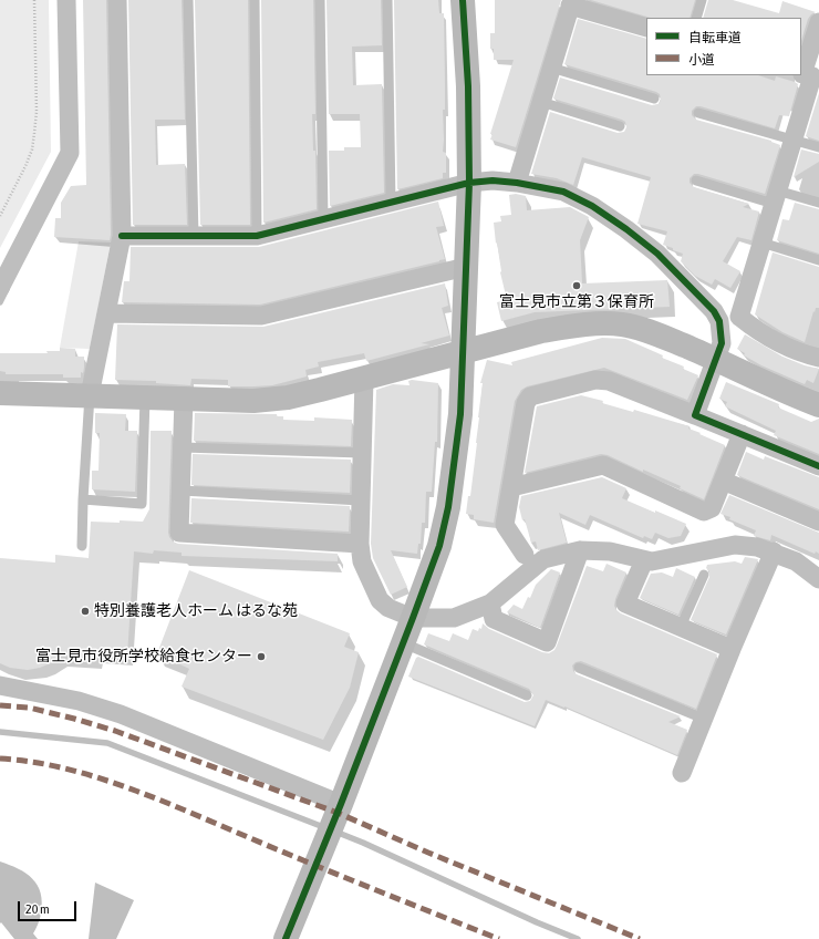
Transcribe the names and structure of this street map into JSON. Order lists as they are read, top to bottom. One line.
{"places":["富士見市立第３保育所","特別養護老人ホーム はるな苑","富士見市役所学校給食センター"],"legend":["自転車道","小道"],"scale_bar":"20 m"}
